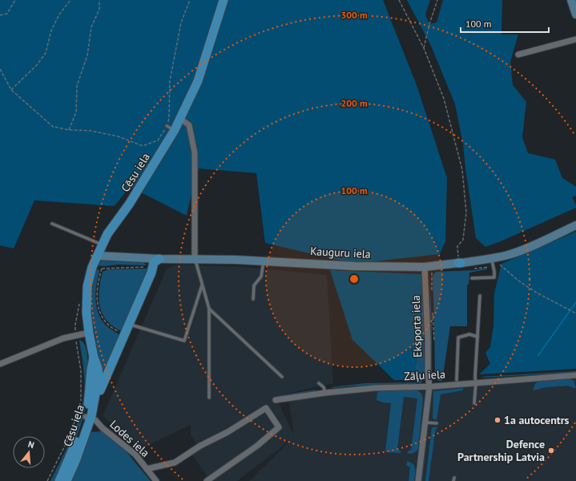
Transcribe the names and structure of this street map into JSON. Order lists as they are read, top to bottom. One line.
{"streets":{"main road":["Cēsu iela","Kauguru iela"],"street":["Eksporta iela","Zāļu iela","Lodes iela"]},"crossings":[["Cēsu iela","Kauguru iela"],["Cēsu iela","Lodes iela"],["Kauguru iela","Eksporta iela"],["Eksporta iela","Zāļu iela"]],"places":["1a autocentrs","Defence Partnership Latvia"],"scale_bar":"100 m","north":"top","rings":["300 m","200 m","100 m"]}
